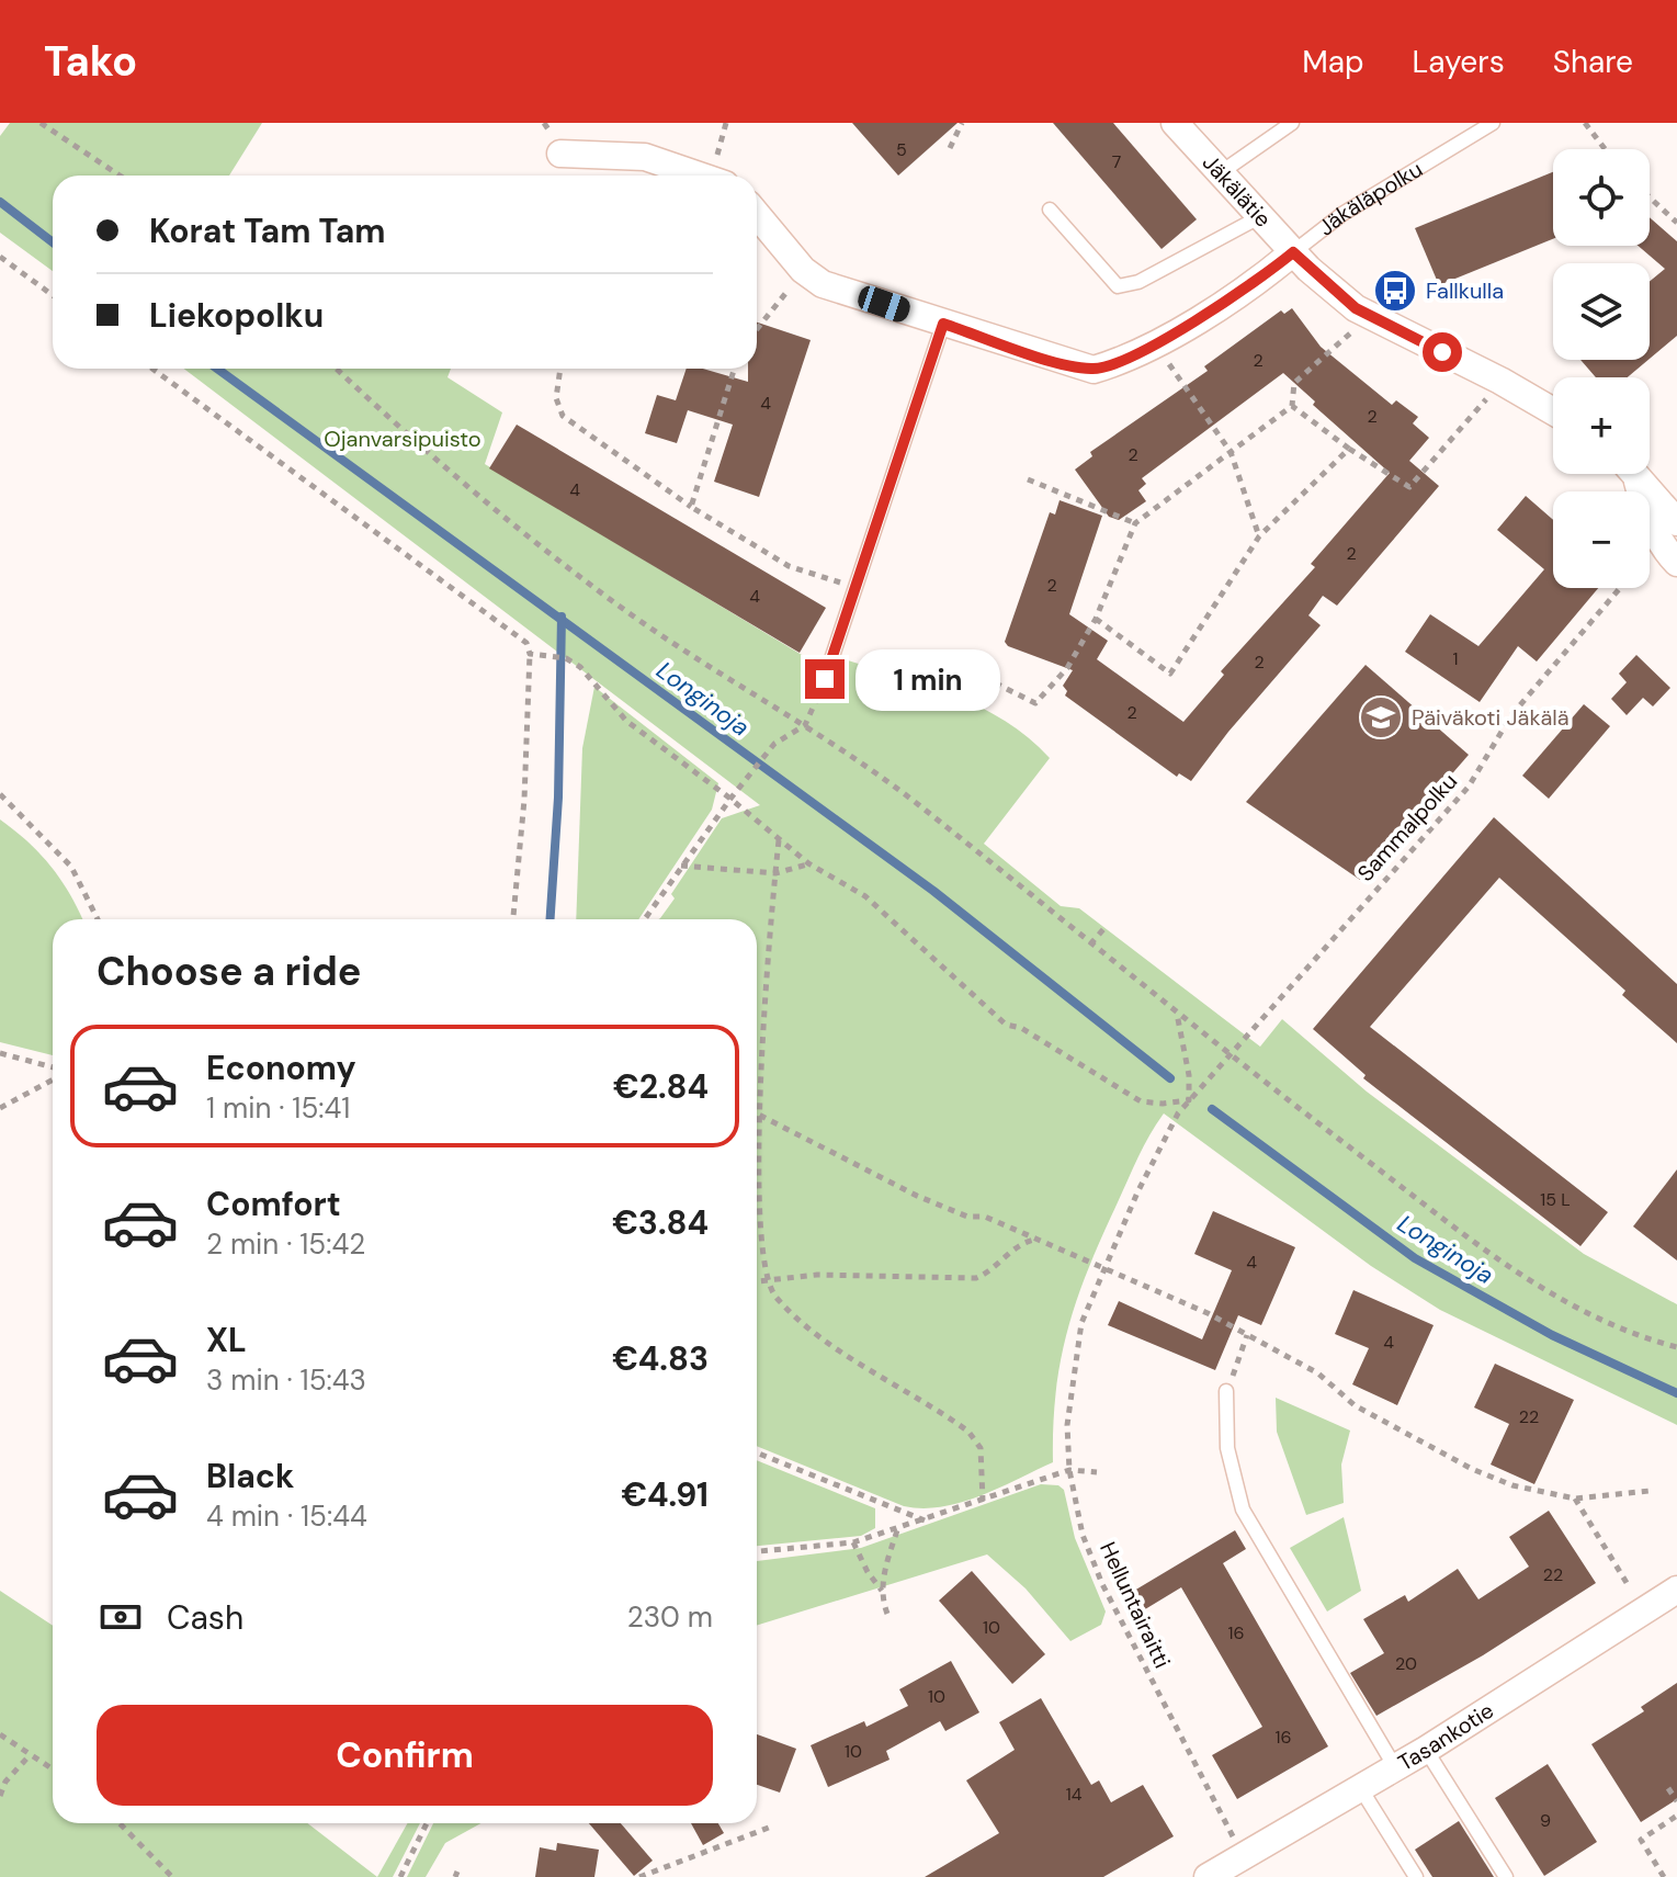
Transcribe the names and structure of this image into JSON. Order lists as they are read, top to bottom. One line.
{"streets":{"street":["Jäkälätie","Jäkäläpolku","Tasankotie"],"path":["Sammalpolku","Helluntairaitti"]},"crossings":[["Jäkälätie","Jäkäläpolku"],["Sammalpolku","Helluntairaitti"]],"water":["Longinoja"],"parks":["Ojanvarsipuisto"],"places":{"bus stop":["Fallkulla"],"school or university":["Päiväkoti Jäkälä"]},"house_numbers":["5","7","2","4","2","2","4","2","2","4","1","2","2","15 L","4","4","22","22","10","16","20","10","16","10","14","9"],"page":{"header":"Tako","nav":["Map","Layers","Share"],"map_buttons":["+","−"],"banner":["Korat Tam Tam","Liekopolku"],"bubble":"1 min","heading":"Choose a ride","list":[{"name":"Economy","note":"1 min · 15:41","value":"€2.84"},{"name":"Comfort","note":"2 min · 15:42","value":"€3.84"},{"name":"XL","note":"3 min · 15:43","value":"€4.83"},{"name":"Black","note":"4 min · 15:44","value":"€4.91"}],"pay":["Cash","230 m"],"buttons":"Confirm"}}
